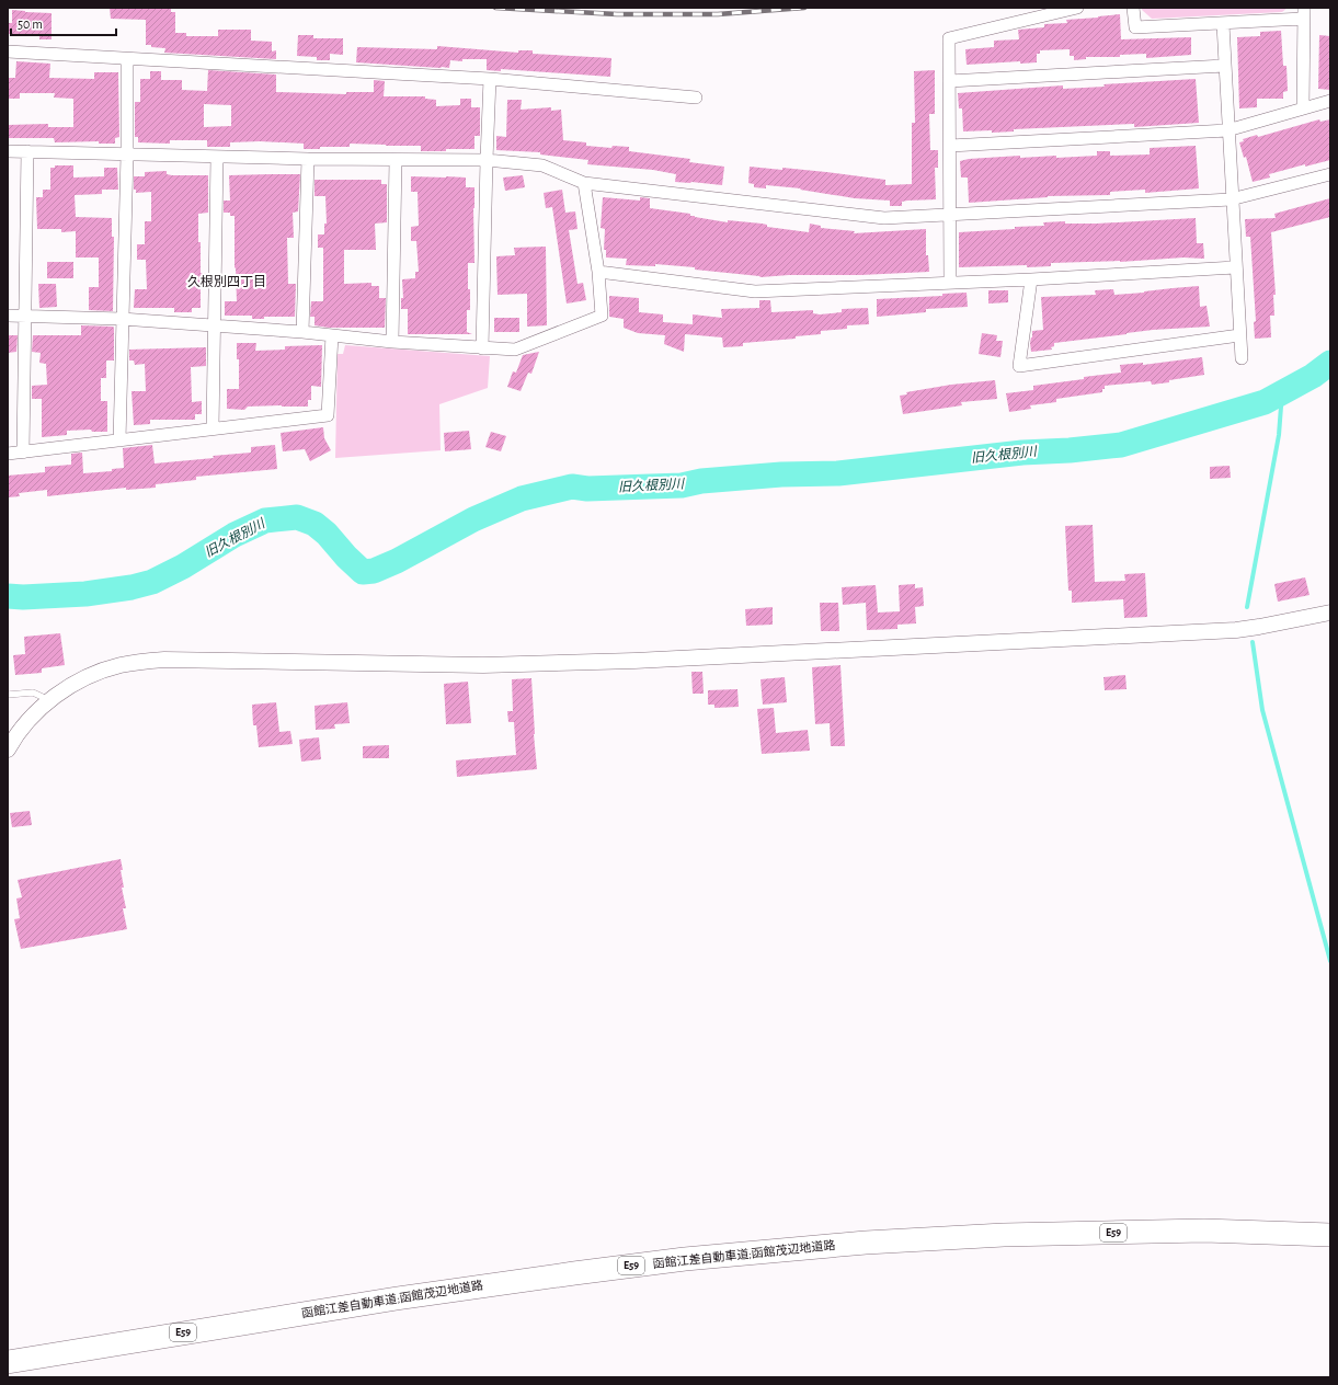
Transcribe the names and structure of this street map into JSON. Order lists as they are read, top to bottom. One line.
{"streets":{"highway":["E59","函館江差自動車道;函館茂辺地道路"]},"districts":["久根別四丁目"],"water":["旧久根別川"],"scale_bar":"50 m"}
